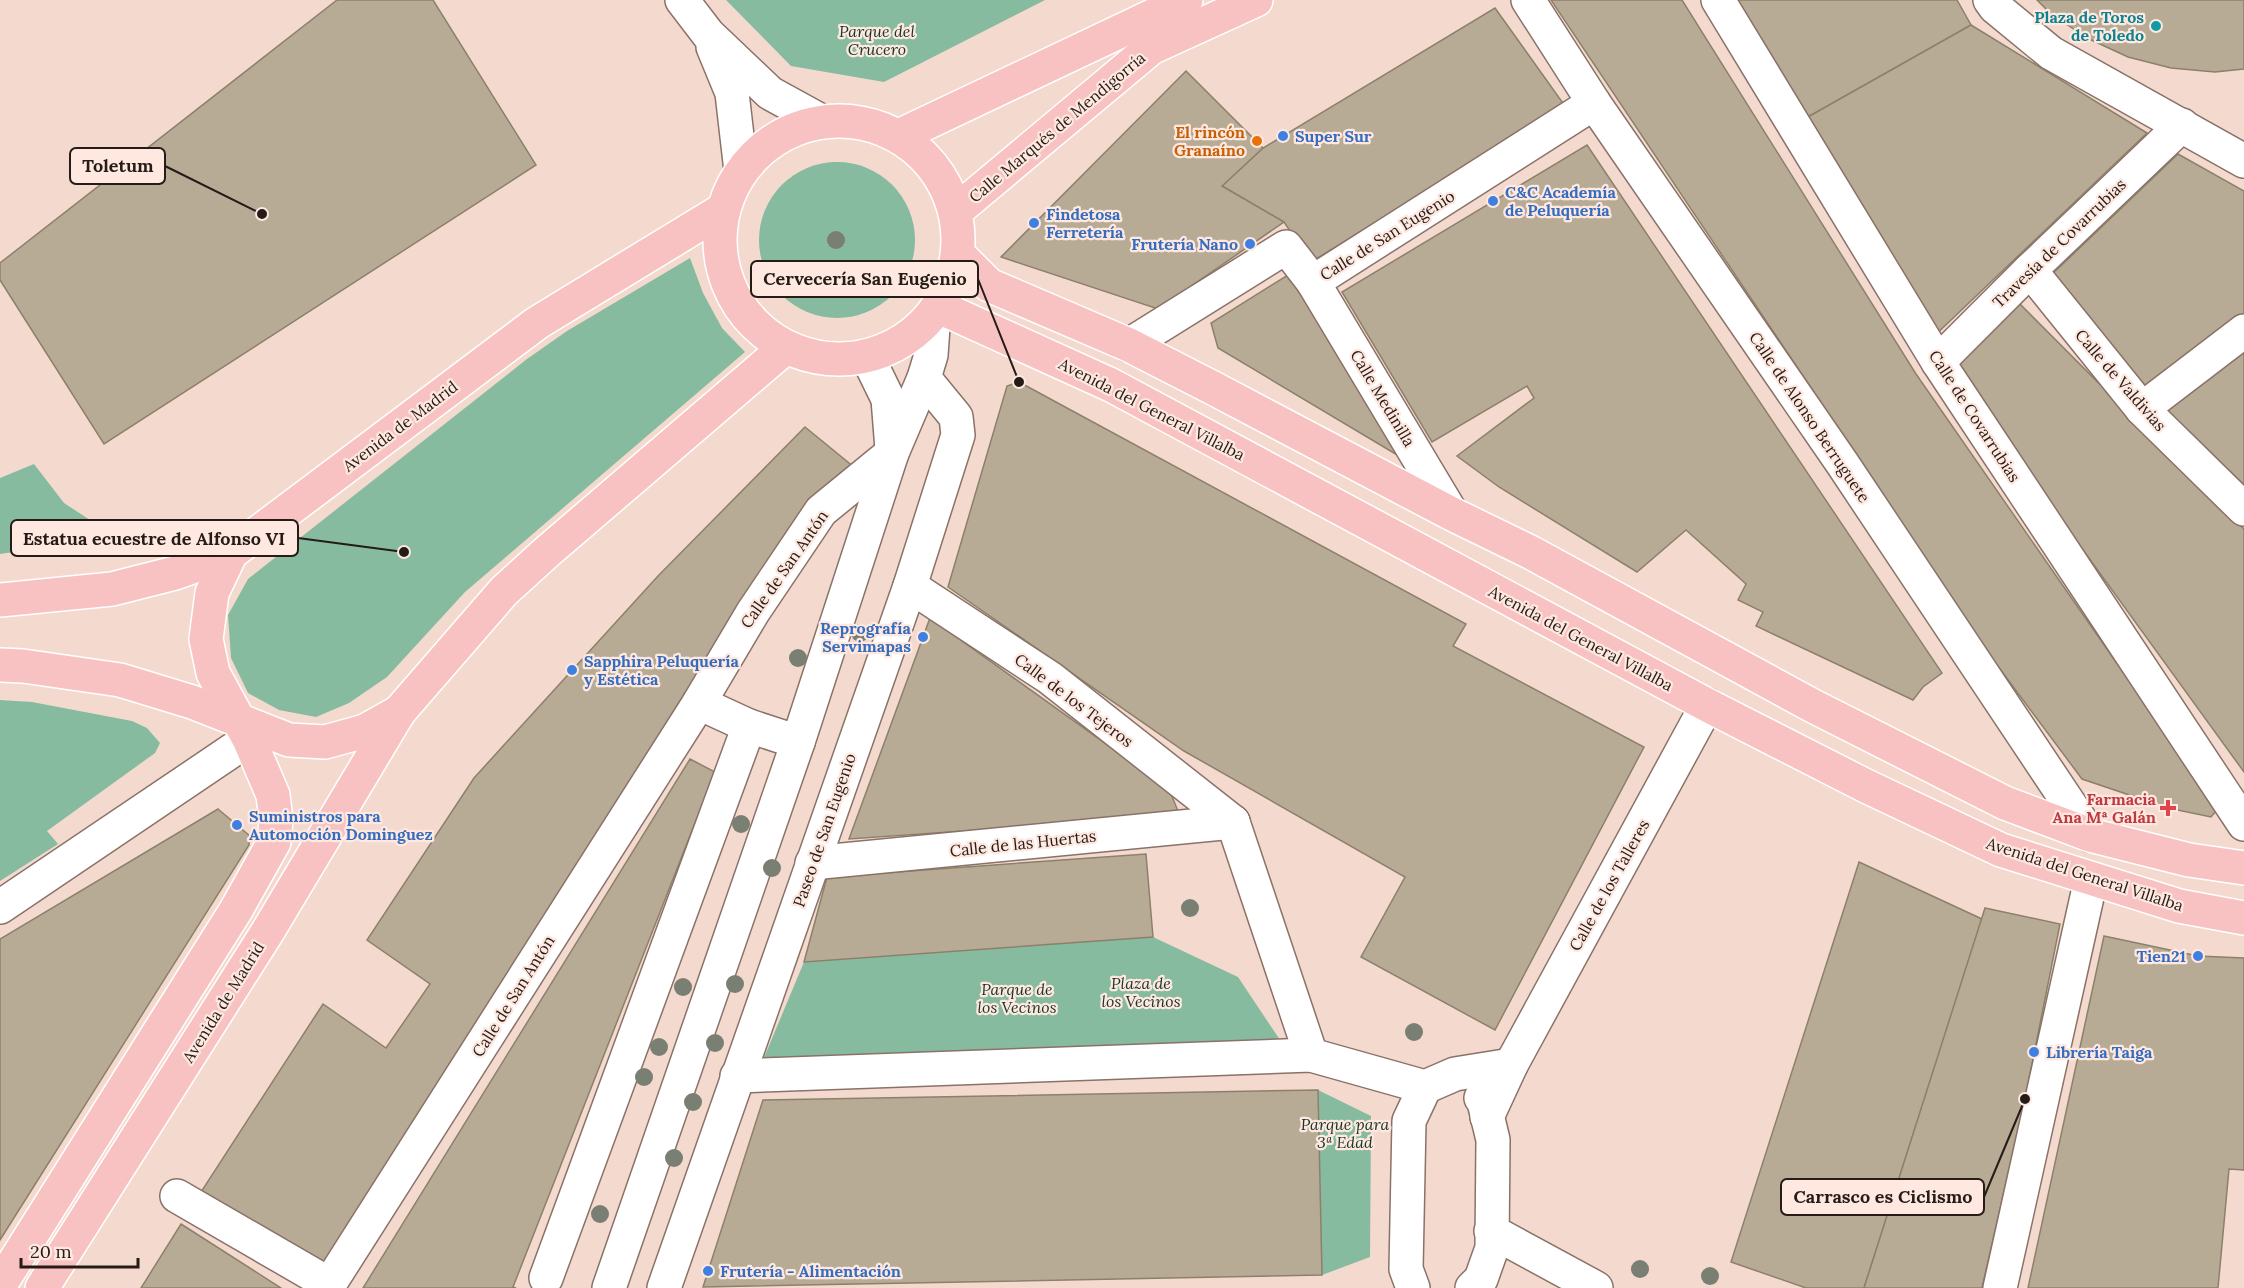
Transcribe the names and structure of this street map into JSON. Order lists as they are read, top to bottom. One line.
{"streets":{"main road":["Calle Marqués de Mendigorría","Avenida del General Villalba","Avenida de Madrid"],"street":["Calle de San Eugenio","Travesía de Covarrubias","Calle de Valdivias","Calle Medinilla","Calle de Covarrubias","Calle de Alonso Berruguete","Calle de San Antón","Calle de los Tejeros","Paseo de San Eugenio","Calle de las Huertas","Calle de los Talleres"]},"crossings":[["Calle de San Eugenio","Calle Medinilla"],["Calle de San Eugenio","Calle de Alonso Berruguete"],["Travesía de Covarrubias","Calle de Valdivias"],["Travesía de Covarrubias","Calle de Covarrubias"],["Avenida del General Villalba","Calle de los Talleres"],["Calle de los Tejeros","Paseo de San Eugenio"],["Calle de los Tejeros","Calle de las Huertas"],["Paseo de San Eugenio","Calle de las Huertas"]],"parks":["Parque del Crucero","Plaza de los Vecinos","Parque de los Vecinos","Parque para 3ª Edad"],"places":{"other":["Plaza de Toros de Toledo","Super Sur","El rincón Granaíno","C&C Academía de Peluquería","Toletum","Findetosa Ferretería","Frutería Nano","Cervecería San Eugenio","Estatua ecuestre de Alfonso VI","Reprografía Servimapas","Sapphira Peluquería y Estética","Suministros para Automoción Dominguez","Tien21","Librería Taiga","Carrasco es Ciclismo","Frutería - Alimentación"],"health":["Farmacia Ana Mª Galán"]},"scale_bar":"20 m"}
